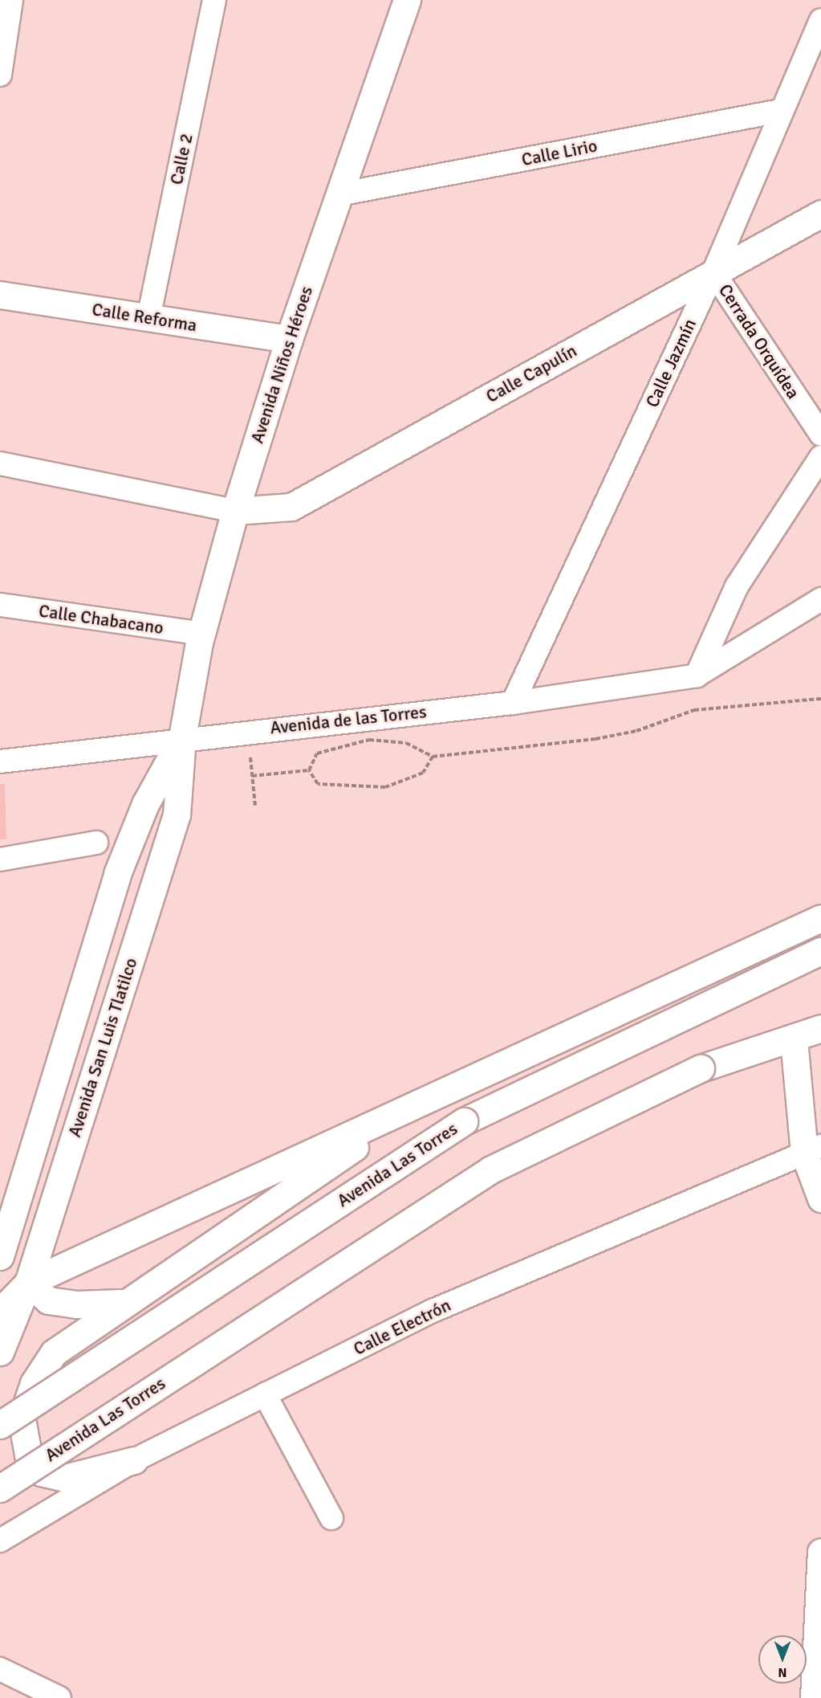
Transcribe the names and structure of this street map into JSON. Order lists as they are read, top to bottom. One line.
{"streets":{"main road":["Calle Reforma","Avenida Niños Héroes","Calle Capulín","Avenida San Luis Tlatilco","Avenida Las Torres"],"street":["Calle Lirio","Calle 2","Cerrada Orquídea","Calle Jazmín","Calle Chabacano","Avenida de las Torres","Calle Electrón"]},"crossings":[["Calle Lirio","Calle Jazmín"],["Calle Lirio","Avenida Niños Héroes"],["Calle 2","Calle Reforma"],["Calle Reforma","Avenida Niños Héroes"],["Cerrada Orquídea","Calle Jazmín"],["Cerrada Orquídea","Calle Capulín"],["Calle Jazmín","Calle Capulín"],["Calle Jazmín","Avenida de las Torres"],["Avenida Niños Héroes","Calle Capulín"],["Avenida Niños Héroes","Calle Chabacano"],["Avenida Niños Héroes","Avenida de las Torres"],["Avenida Niños Héroes","Avenida San Luis Tlatilco"],["Avenida de las Torres","Avenida San Luis Tlatilco"]],"north":"bottom"}
